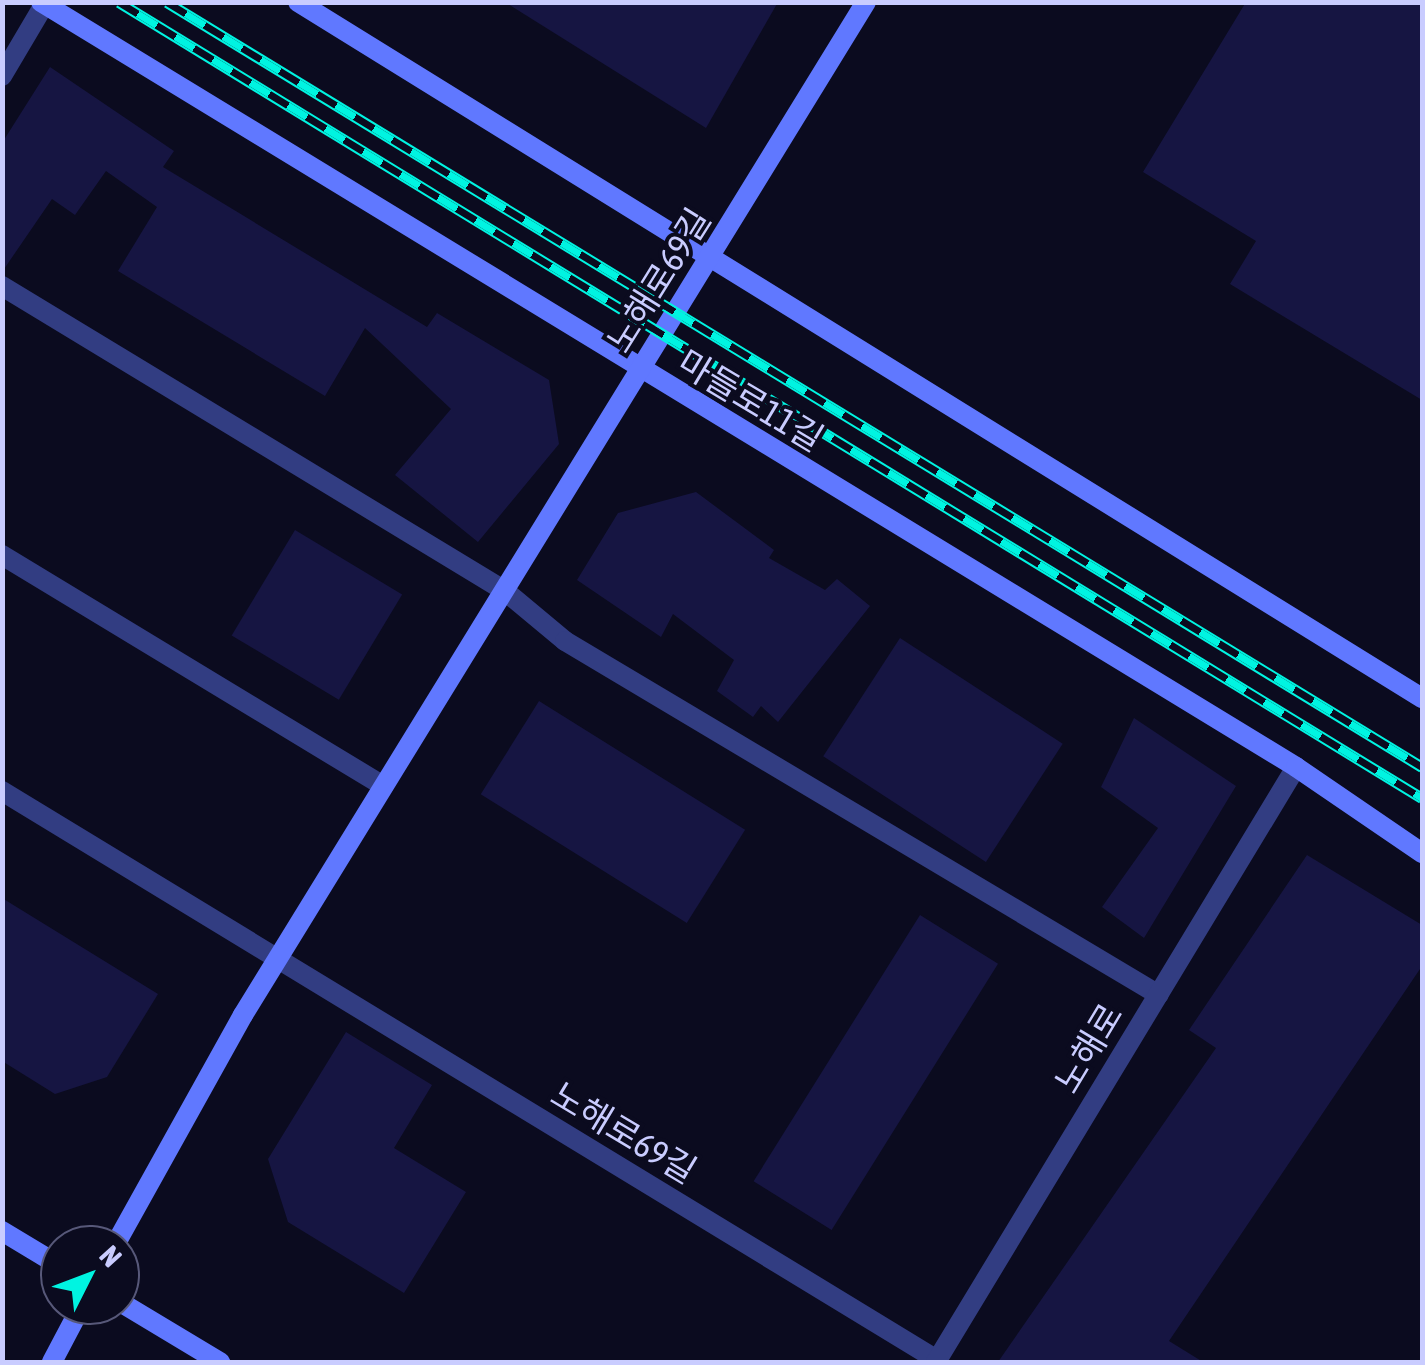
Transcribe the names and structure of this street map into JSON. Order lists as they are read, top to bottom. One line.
{"streets":{"main road":["노해로69길","마들로11길"],"street":["노해로"]},"crossings":[["노해로69길","마들로11길"],["노해로69길","노해로"],["마들로11길","노해로"]],"north":"top right"}
